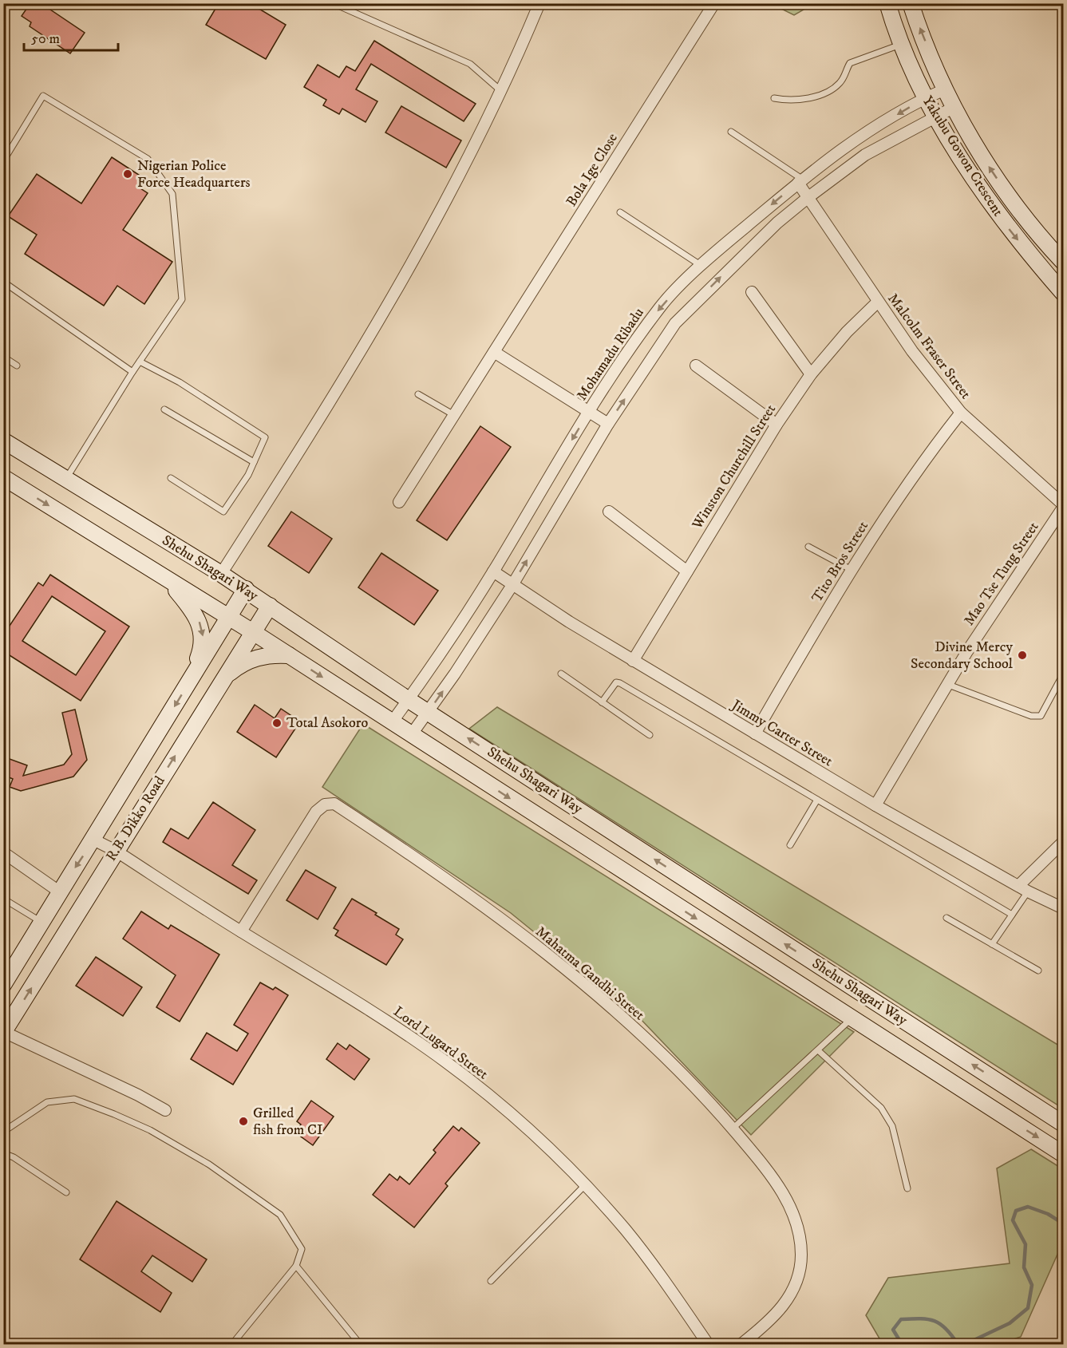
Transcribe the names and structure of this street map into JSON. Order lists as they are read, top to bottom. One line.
{"streets":{"main road":["Yakubu Gowon Crescent","Shehu Shagari Way","R.B. Dikko Road"],"street":["Bola Ige Close","Malcolm Fraser Street","Mohamadu Ribadu","Winston Churchill Street","Tito Bros Street","Mao Tse Tung Street","Jimmy Carter Street","Mahatma Gandhi Street","Lord Lugard Street"]},"crossings":[["Yakubu Gowon Crescent","Mohamadu Ribadu"],["Malcolm Fraser Street","Mohamadu Ribadu"],["Malcolm Fraser Street","Winston Churchill Street"],["Malcolm Fraser Street","Tito Bros Street"],["Malcolm Fraser Street","Mao Tse Tung Street"],["Mohamadu Ribadu","Shehu Shagari Way"],["Mohamadu Ribadu","Jimmy Carter Street"],["Winston Churchill Street","Jimmy Carter Street"],["Tito Bros Street","Jimmy Carter Street"],["Shehu Shagari Way","R.B. Dikko Road"],["Mao Tse Tung Street","Jimmy Carter Street"],["R.B. Dikko Road","Lord Lugard Street"],["Mahatma Gandhi Street","Lord Lugard Street"]],"places":["Nigerian Police Force Headquarters","Divine Mercy Secondary School","Total Asokoro","Grilled fish from CI"],"scale_bar":"50 m"}
